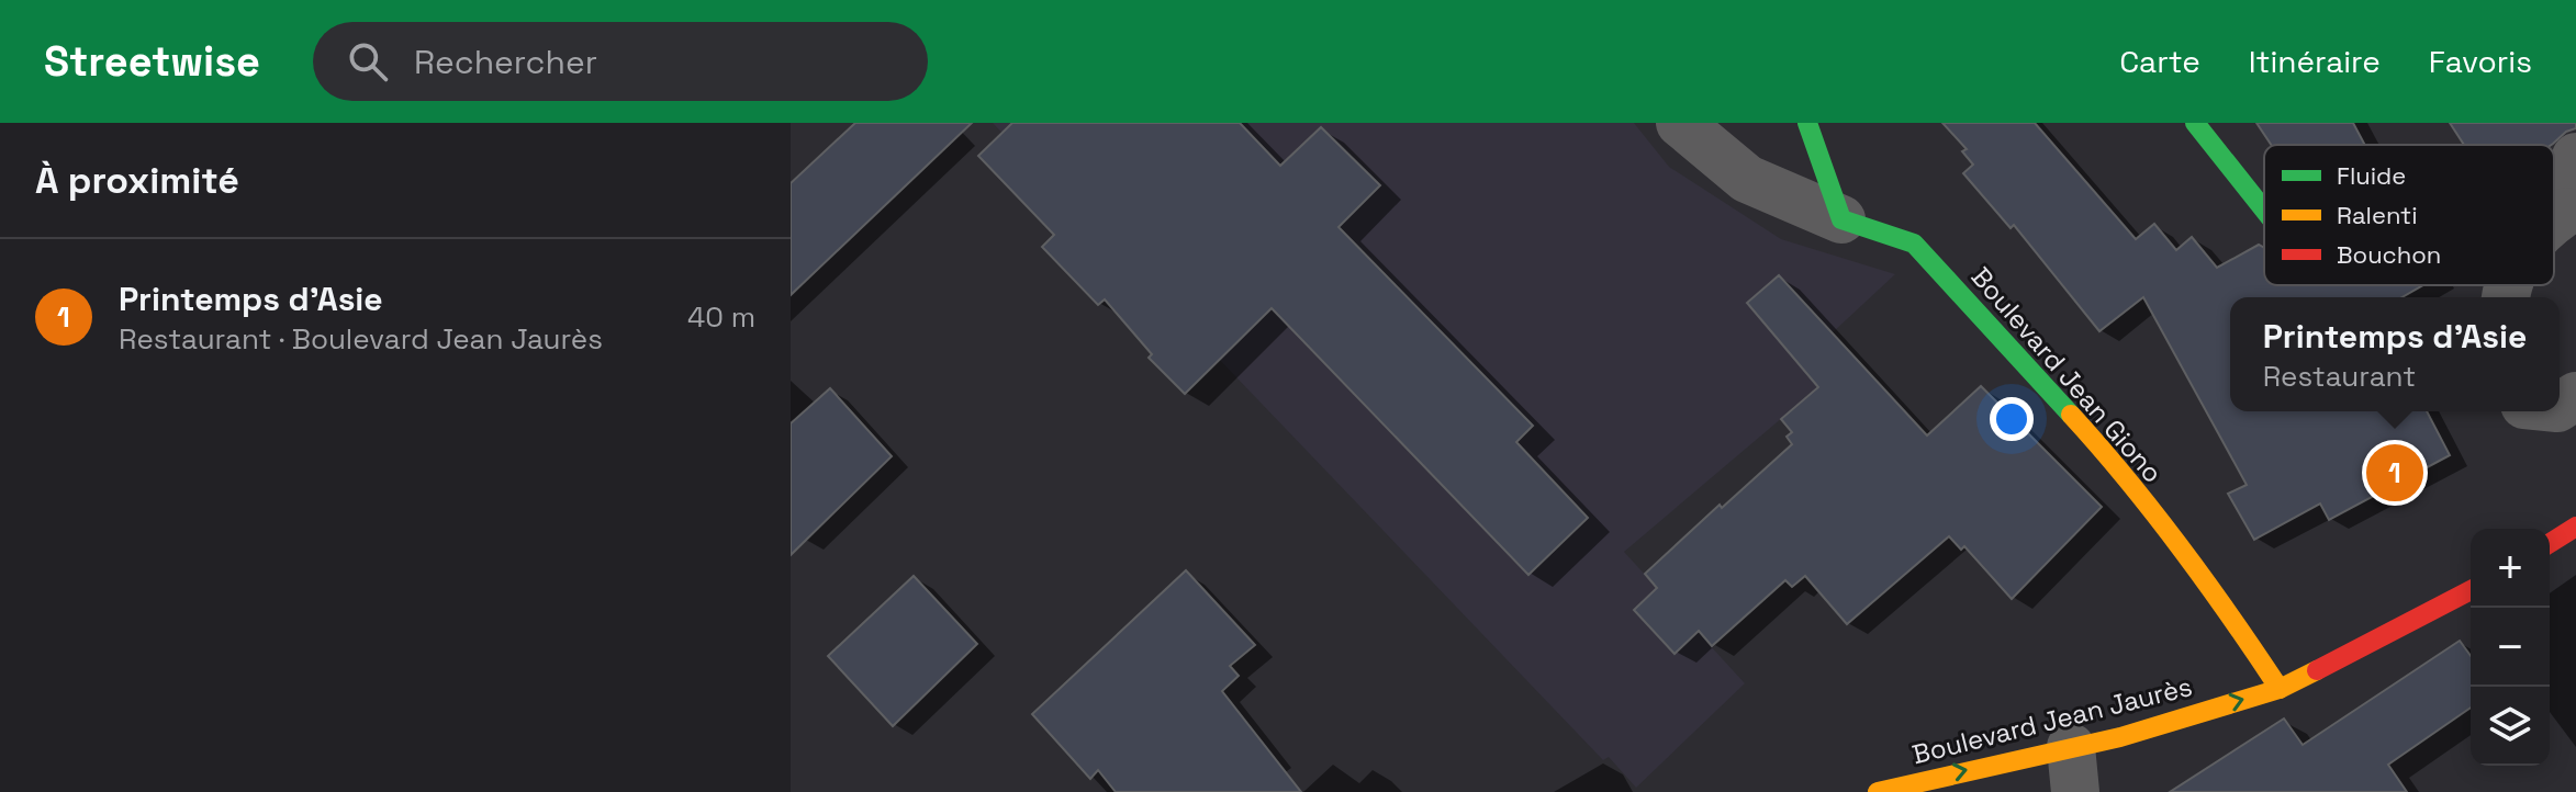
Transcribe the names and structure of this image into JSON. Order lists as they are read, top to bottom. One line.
{"streets":{"street":["Boulevard Jean Giono","Boulevard Jean Jaurès"]},"crossings":[["Boulevard Jean Giono","Boulevard Jean Jaurès"]],"one_way":["Boulevard Jean Jaurès"],"legend":["Fluide","Ralenti","Bouchon"],"page":{"header":"Streetwise","search":"Rechercher","nav":["Carte","Itinéraire","Favoris"],"heading":"À proximité","list":[{"mark":"1","name":"Printemps d'Asie","note":"Restaurant · Boulevard Jean Jaurès","value":"40 m"}],"popup":["Printemps d'Asie","Restaurant"],"pins":"1","map_buttons":["+","−"]}}
